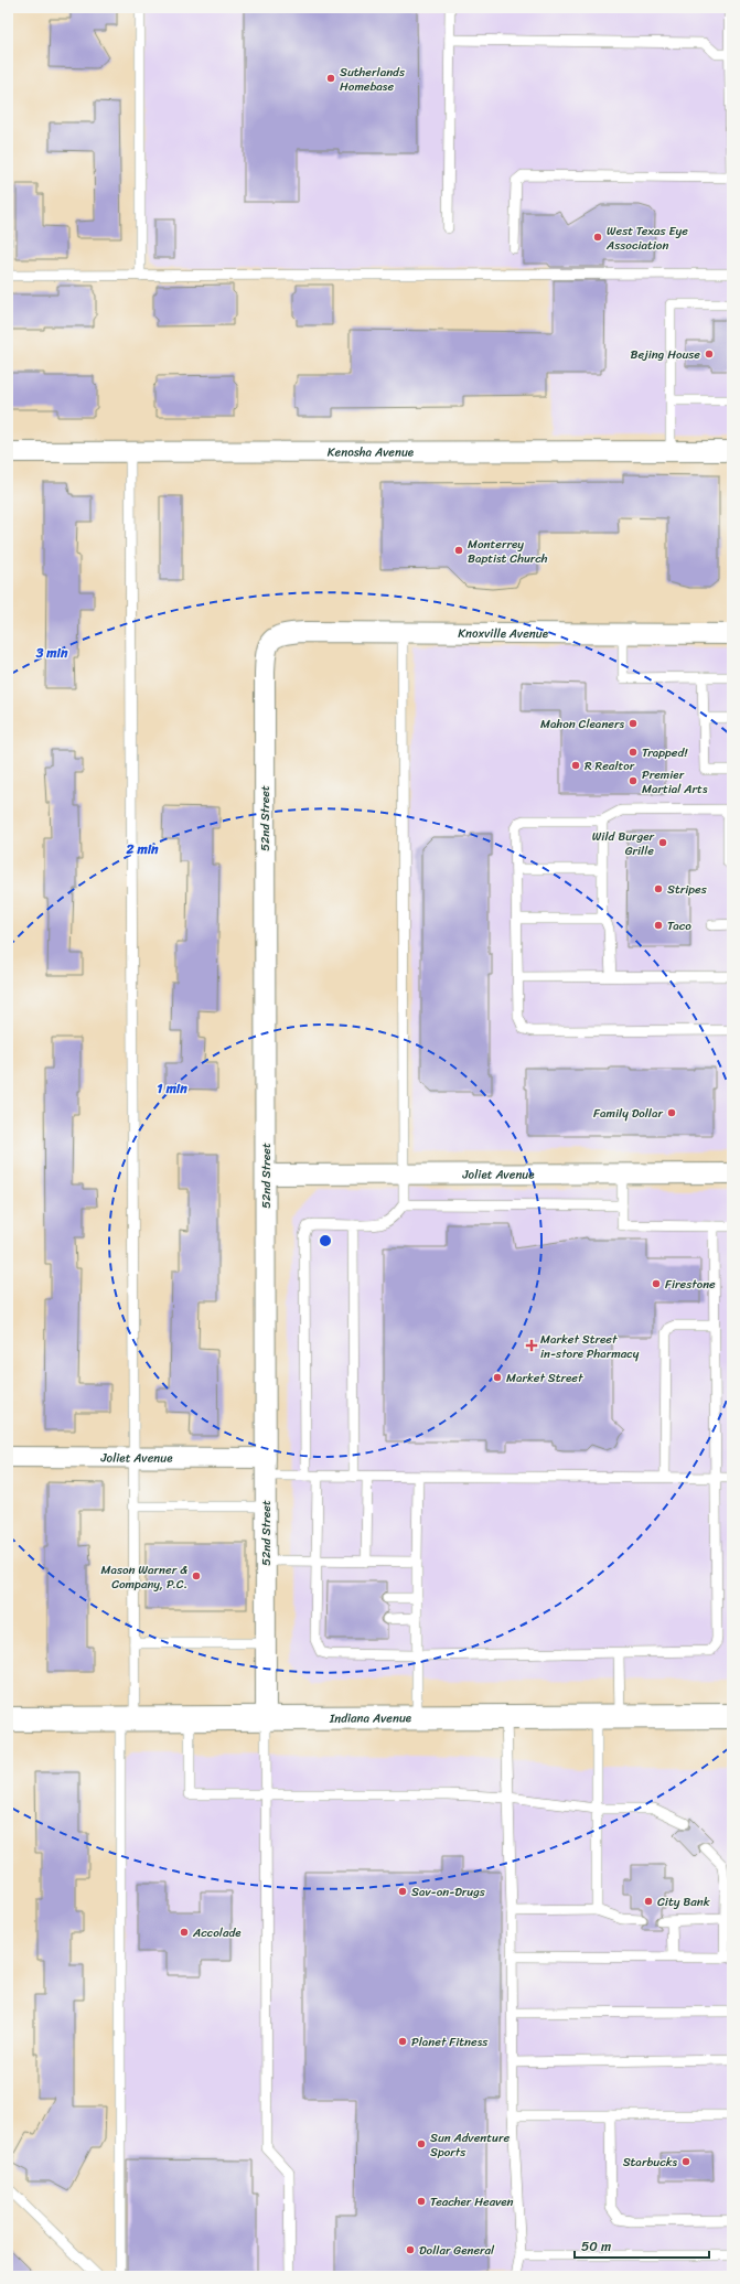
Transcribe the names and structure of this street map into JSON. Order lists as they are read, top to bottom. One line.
{"streets":{"main road":["Indiana Avenue"],"street":["Kenosha Avenue","Knoxville Avenue","52nd Street","Joliet Avenue"]},"crossings":[["Knoxville Avenue","52nd Street"],["52nd Street","Joliet Avenue"],["52nd Street","Indiana Avenue"]],"places":{"other":["Sutherlands Homebase","West Texas Eye Association","Bejing House","Monterrey Baptist Church","Mahon Cleaners","Trapped!","R Realtor","Premier Martial Arts","Wild Burger Grille","Stripes","Taco","Family Dollar","Firestone","Market Street","Mason Warner & Company, P.C.","Sav-on-Drugs","City Bank","Accolade","Planet Fitness","Sun Adventure Sports","Starbucks","Teacher Heaven","Dollar General"],"health":["Market Street in-store Pharmacy"]},"scale_bar":"50 m","rings":["3 min","2 min","1 min"]}
